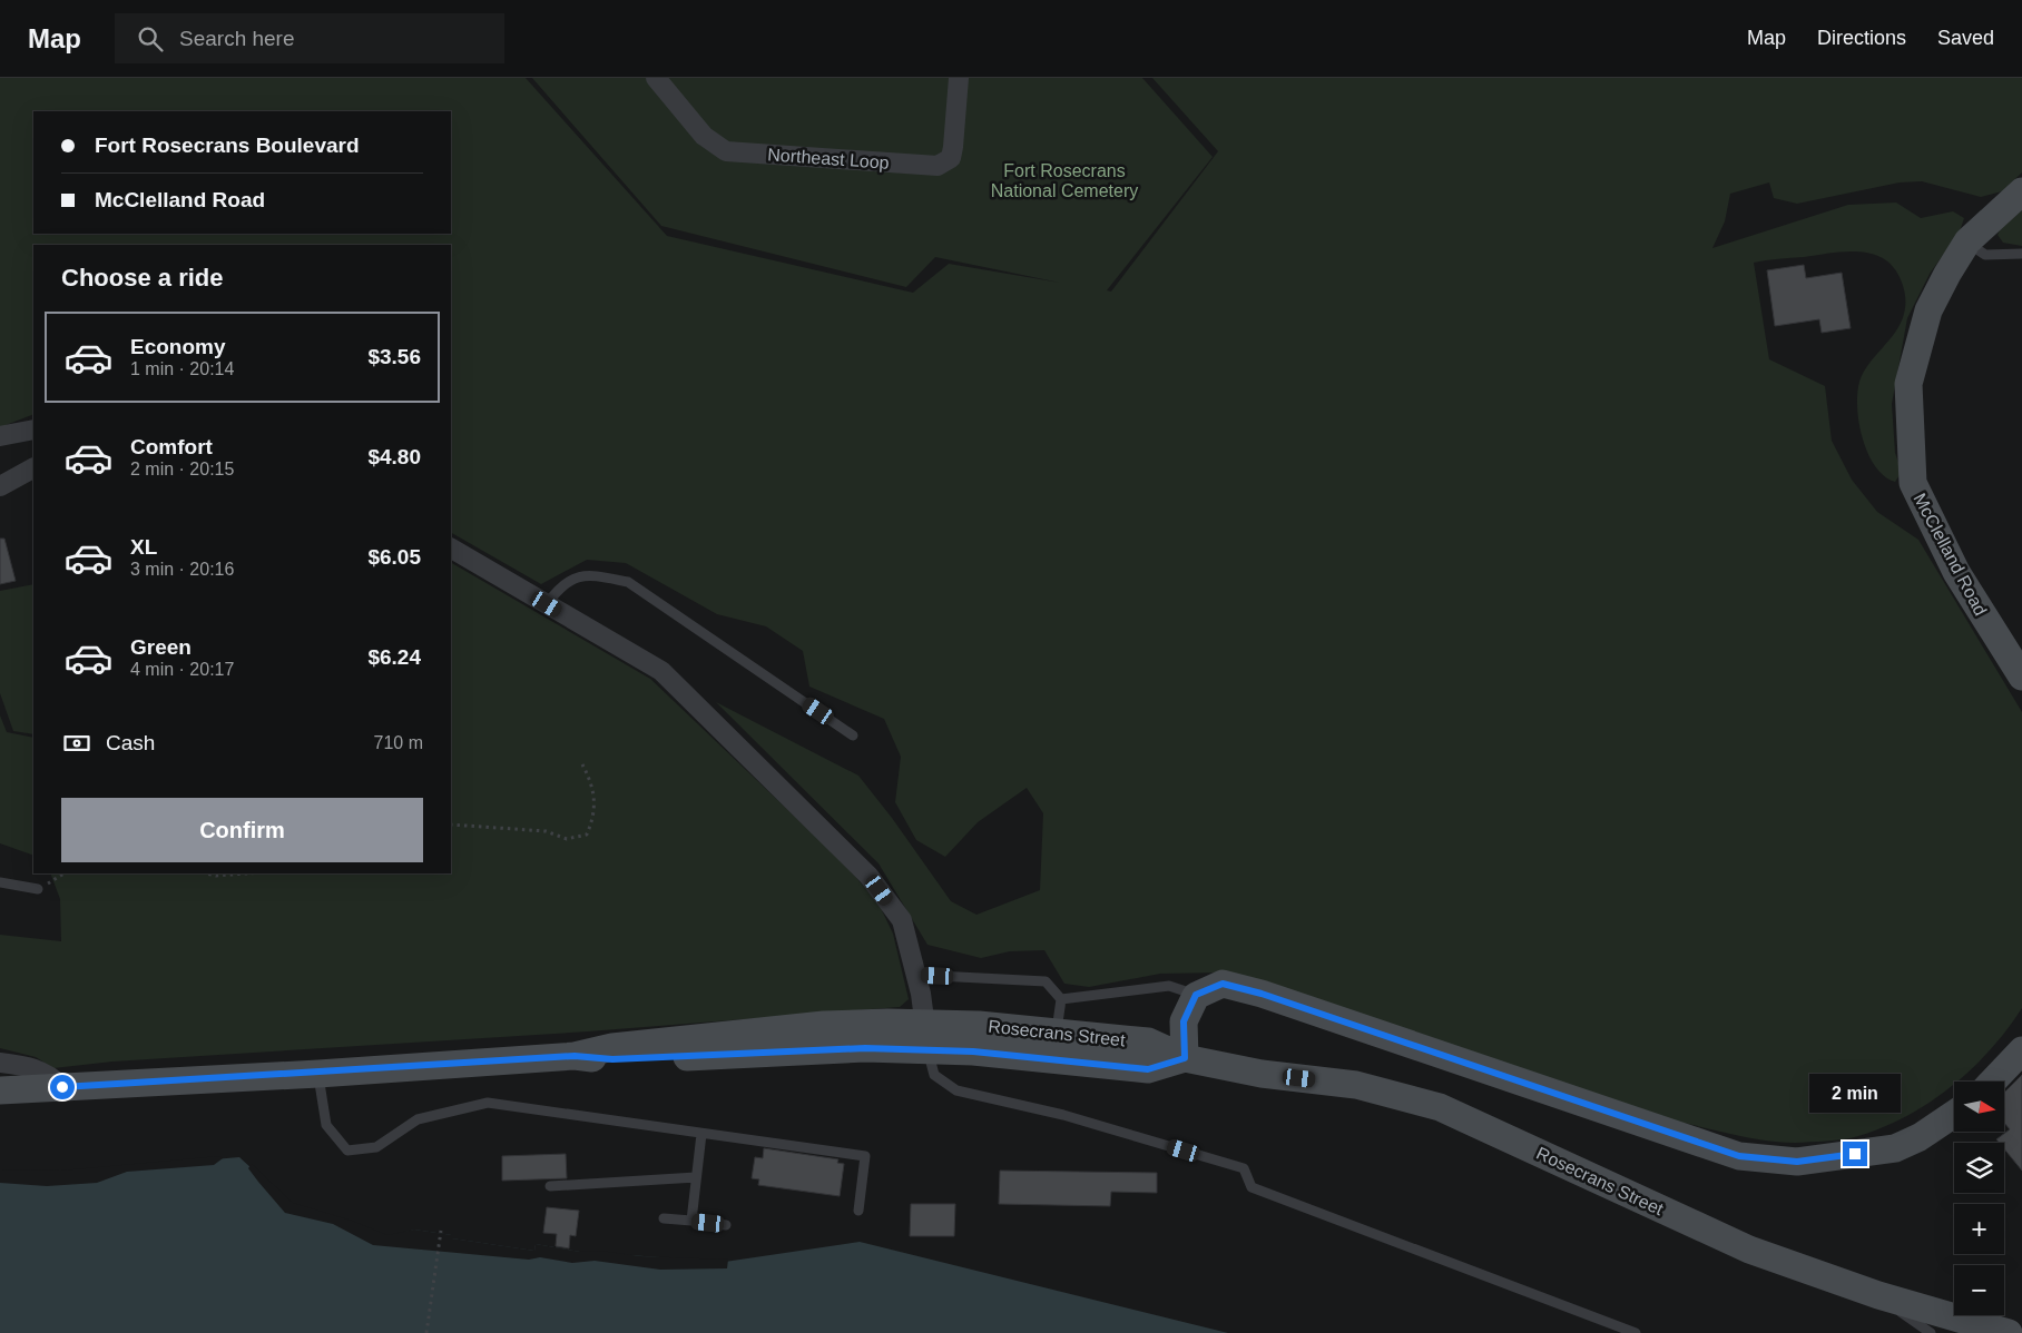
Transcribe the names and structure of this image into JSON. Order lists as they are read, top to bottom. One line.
{"streets":{"street":["Northeast Loop","McClelland Road","Rosecrans Street"]},"parks":["Fort Rosecrans National Cemetery"],"north":"right","page":{"header":"Map","search":"Search here","nav":["Map","Directions","Saved"],"banner":["Fort Rosecrans Boulevard","McClelland Road"],"heading":"Choose a ride","list":[{"name":"Economy","note":"1 min · 20:14","value":"$3.56"},{"name":"Comfort","note":"2 min · 20:15","value":"$4.80"},{"name":"XL","note":"3 min · 20:16","value":"$6.05"},{"name":"Green","note":"4 min · 20:17","value":"$6.24"}],"pay":["Cash","710 m"],"buttons":"Confirm","bubble":"2 min","map_buttons":["+","−"]}}
